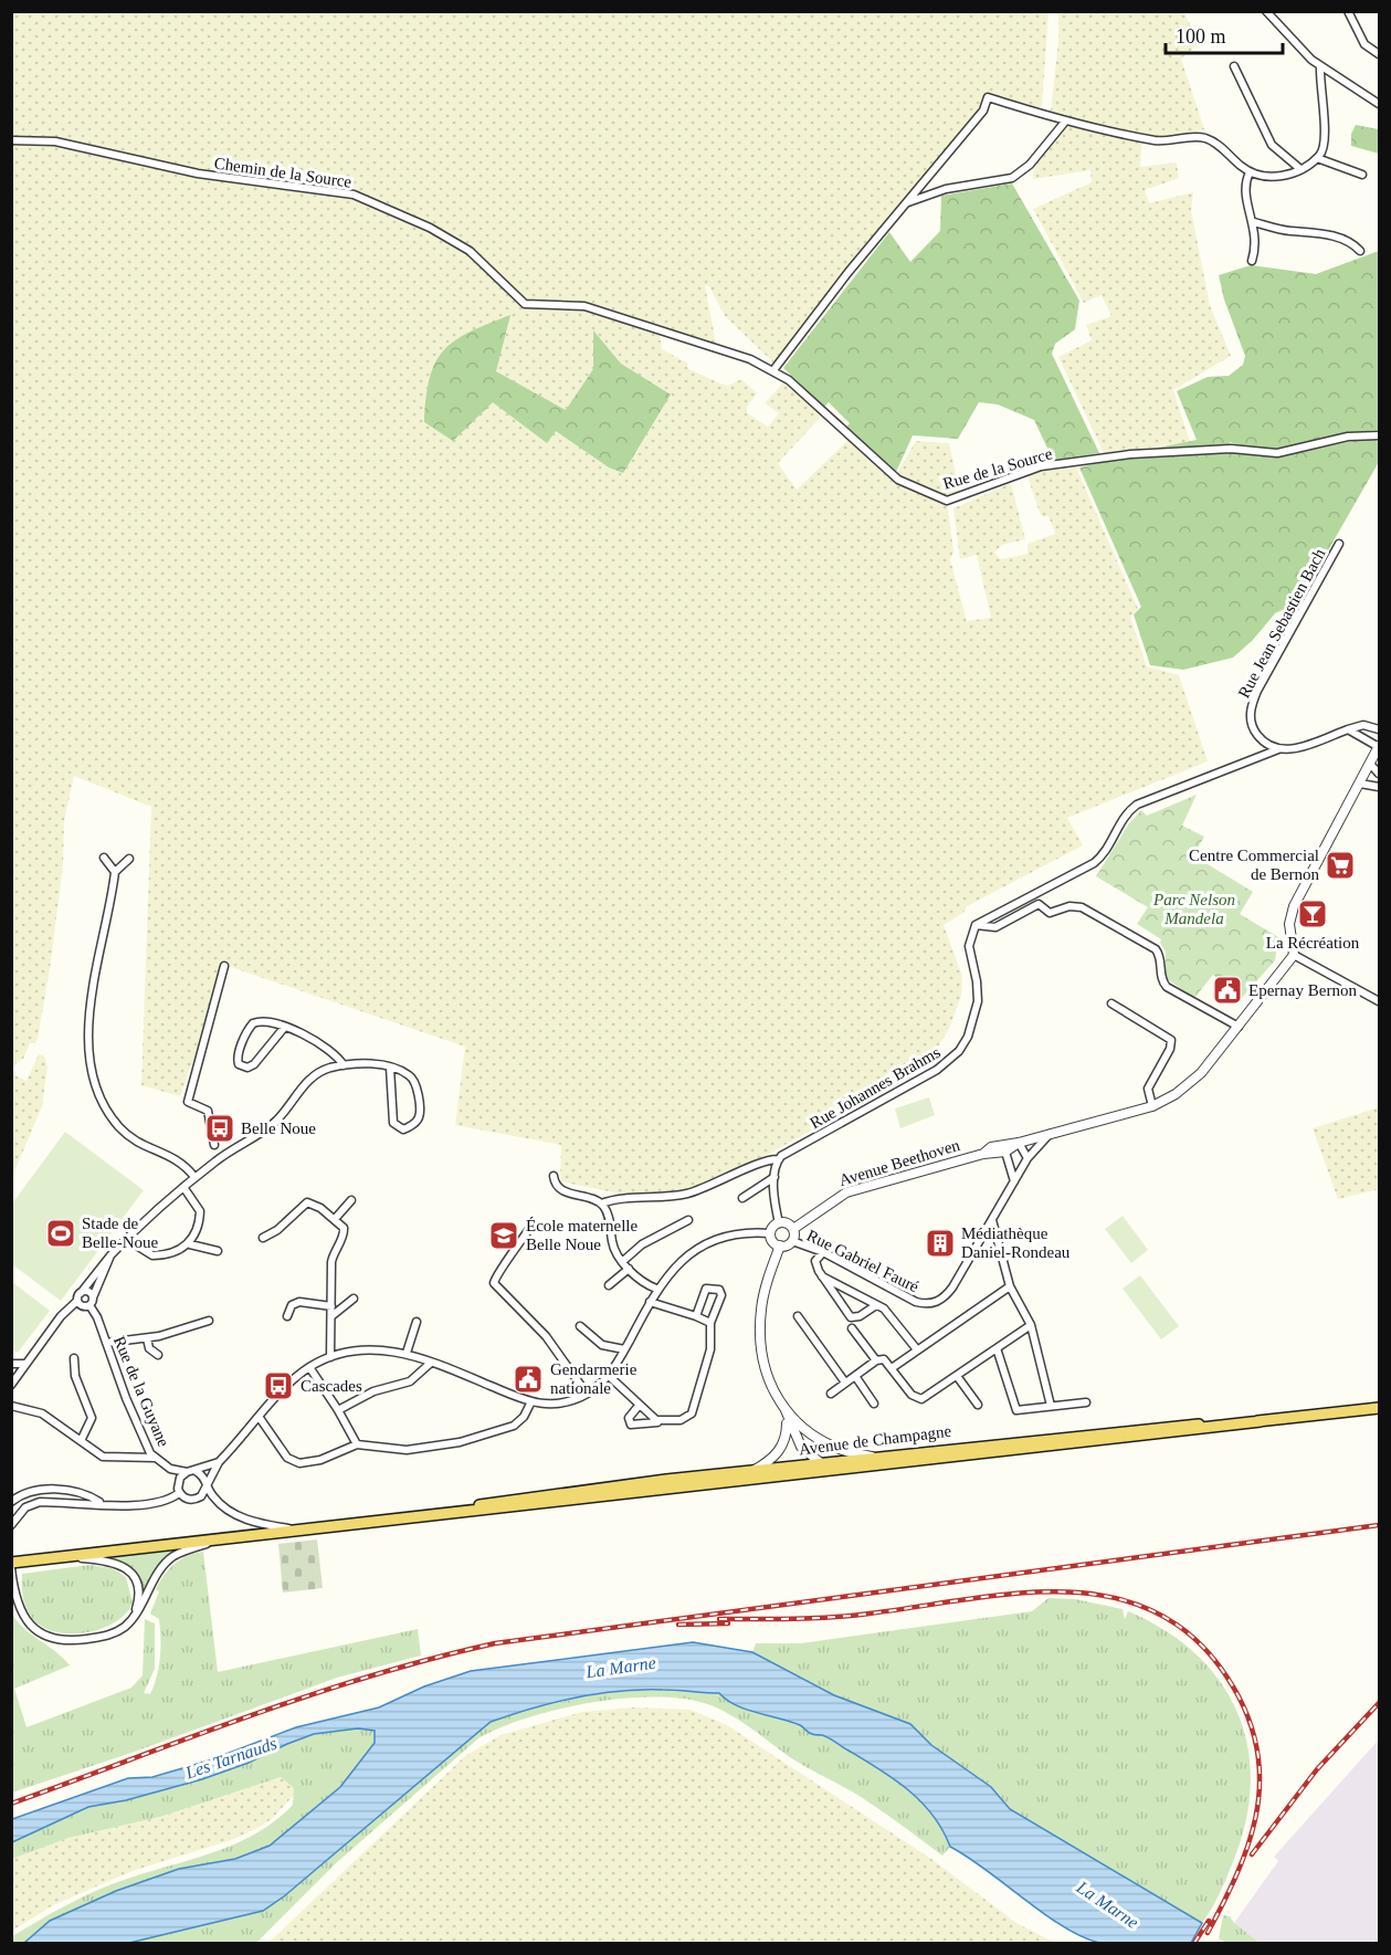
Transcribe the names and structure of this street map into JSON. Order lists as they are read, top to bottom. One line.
{"streets":{"main road":["Avenue de Champagne"],"street":["Chemin de la Source","Rue de la Source","Rue Jean Sebastien Bach","Rue Johannes Brahms","Avenue Beethoven","Rue Gabriel Fauré","Rue de la Guyane"]},"crossings":[["Chemin de la Source","Rue de la Source"],["Avenue Beethoven","Rue Gabriel Fauré"]],"water":["La Marne","Les Tarnauds"],"parks":["Parc Nelson Mandela"],"places":{"supermarket":["Centre Commercial de Bernon"],"bar":["La Récréation"],"public building":["Epernay Bernon","Gendarmerie nationale"],"bus stop":["Belle Noue","Cascades"],"sports":["Stade de Belle-Noue"],"school or university":["École maternelle Belle Noue"],"building":["Médiathèque Daniel-Rondeau"]},"scale_bar":"100 m"}
